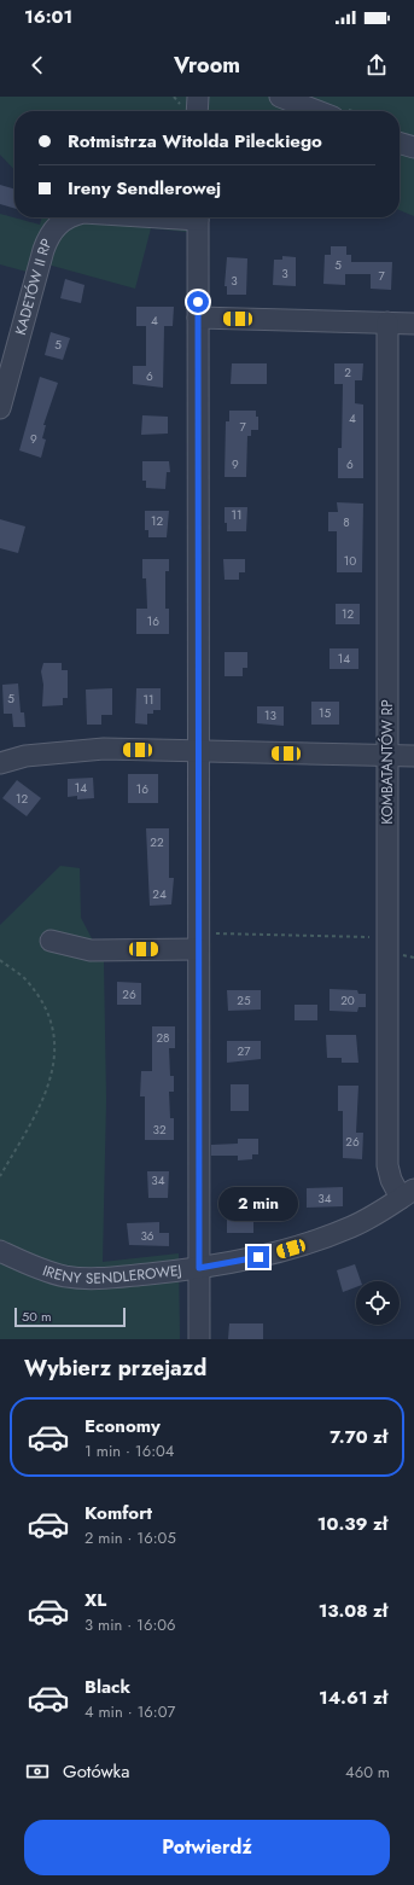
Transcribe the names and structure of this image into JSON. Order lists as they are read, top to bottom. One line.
{"streets":{"street":["KADETÓW II RP","KOMBATANTÓW RP","IRENY SENDLEROWEJ"]},"crossings":[["KOMBATANTÓW RP","IRENY SENDLEROWEJ"]],"house_numbers":["5","3","7","3","4","5","2","6","4","7","9","9","6","11","12","8","10","12","16","14","5","11","15","13","14","16","12","22","24","26","25","20","28","27","32","26","34","34","36"],"scale_bar":"50 m","page":{"status":"16:01","header":"Vroom","banner":["Rotmistrza Witolda Pileckiego","Ireny Sendlerowej"],"bubble":"2 min","scale":"50 m","heading":"Wybierz przejazd","list":[{"name":"Economy","note":"1 min · 16:04","value":"7.70 zł"},{"name":"Komfort","note":"2 min · 16:05","value":"10.39 zł"},{"name":"XL","note":"3 min · 16:06","value":"13.08 zł"},{"name":"Black","note":"4 min · 16:07","value":"14.61 zł"}],"pay":["Gotówka","460 m"],"buttons":"Potwierdź"}}
